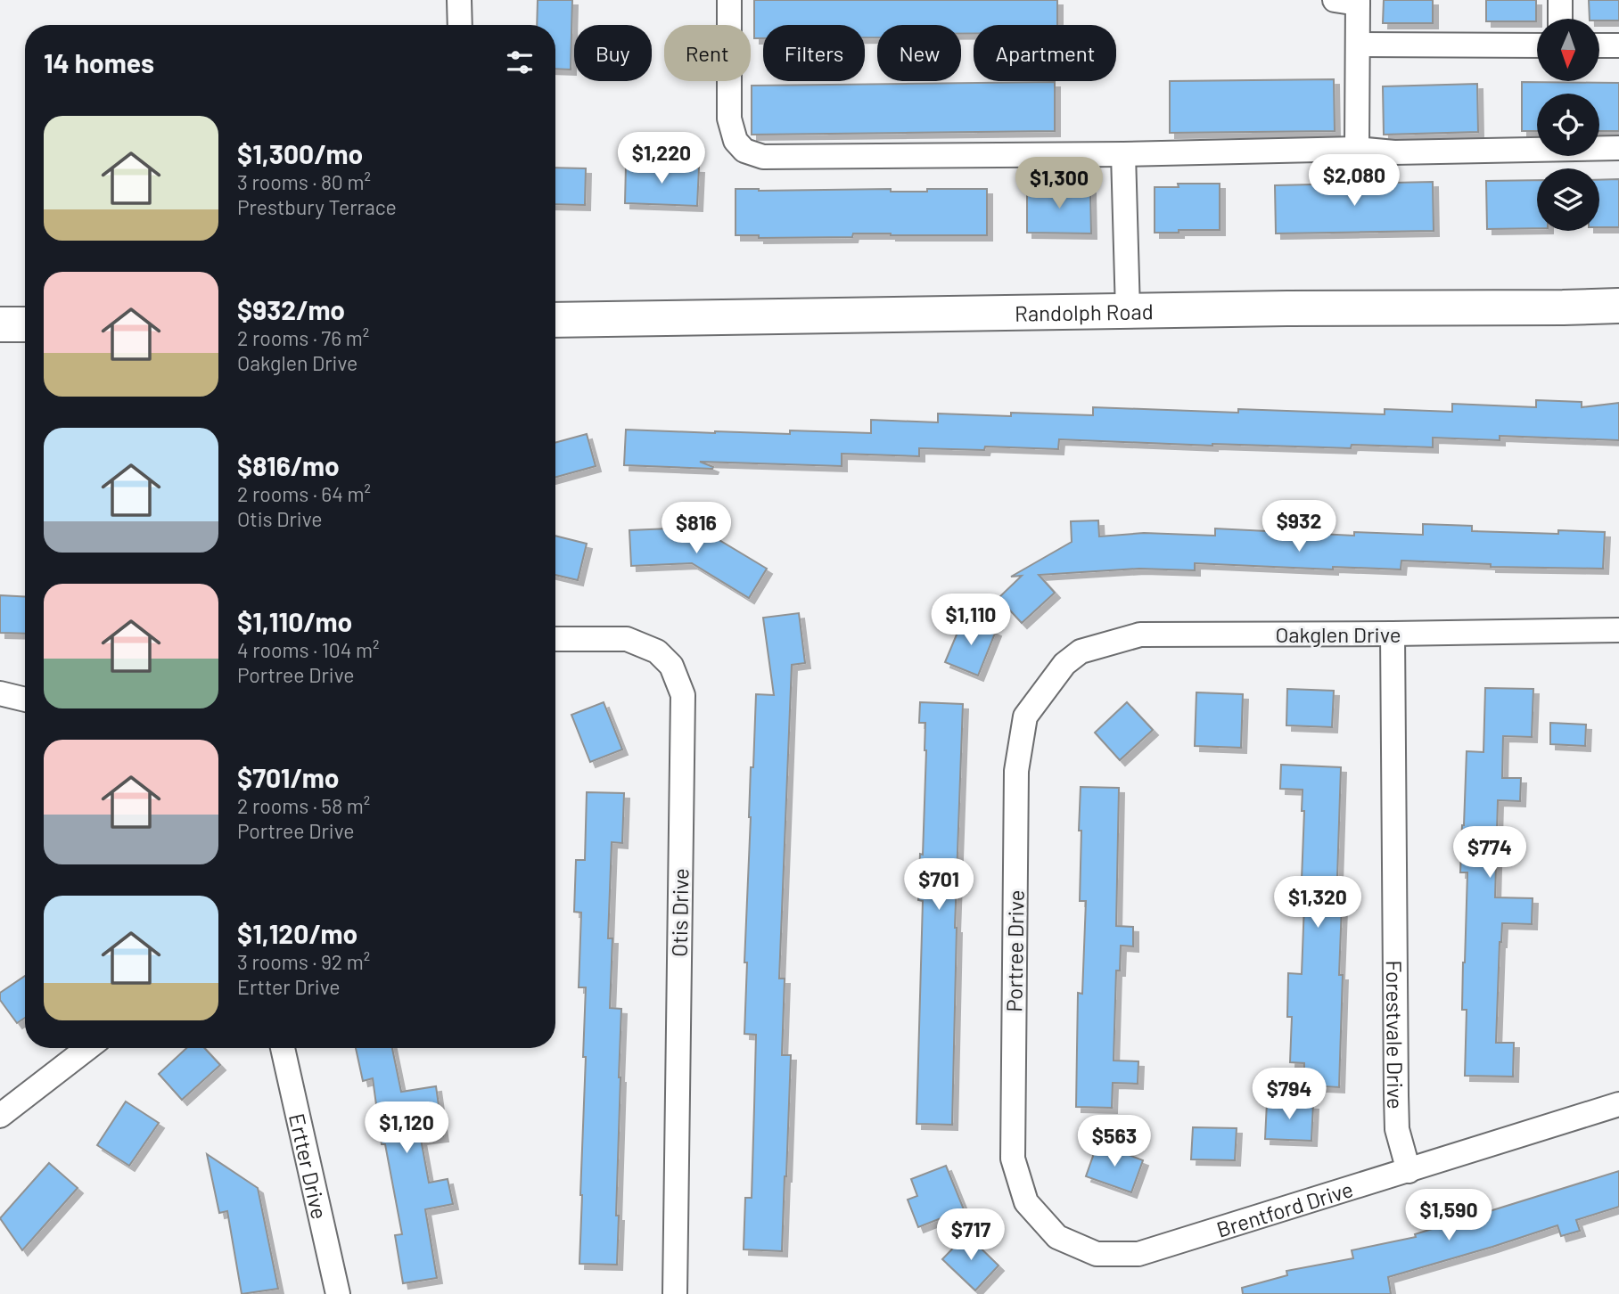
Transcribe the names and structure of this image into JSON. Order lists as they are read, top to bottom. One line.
{"streets":{"main road":["Randolph Road"],"street":["Oakglen Drive","Otis Drive","Portree Drive","Forestvale Drive","Ertter Drive","Brentford Drive"]},"crossings":[["Oakglen Drive","Portree Drive"],["Oakglen Drive","Forestvale Drive"],["Portree Drive","Brentford Drive"],["Forestvale Drive","Brentford Drive"]],"north":"bottom","page":{"chip":["Buy","Rent","Filters","New","Apartment"],"heading":"14 homes","list":[{"name":"$1,300/mo","note":"3 rooms · 80 m² · Prestbury Terrace"},{"name":"$932/mo","note":"2 rooms · 76 m² · Oakglen Drive"},{"name":"$816/mo","note":"2 rooms · 64 m² · Otis Drive"},{"name":"$1,110/mo","note":"4 rooms · 104 m² · Portree Drive"},{"name":"$701/mo","note":"2 rooms · 58 m² · Portree Drive"},{"name":"$1,120/mo","note":"3 rooms · 92 m² · Ertter Drive"}],"price":["$1,220","$2,080","$1,300","$932","$816","$1,110","$774","$701","$1,320","$794","$1,120","$563","$1,590","$717"]}}
